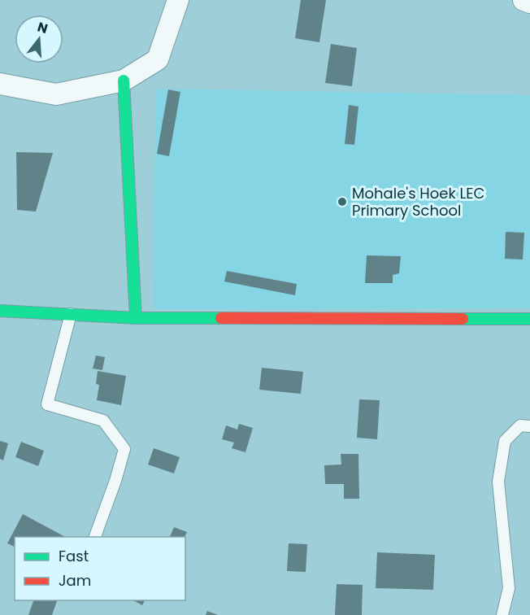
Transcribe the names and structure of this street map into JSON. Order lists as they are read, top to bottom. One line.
{"places":["Mohale's Hoek LEC Primary School"],"legend":["Fast","Jam"],"north":"top"}
